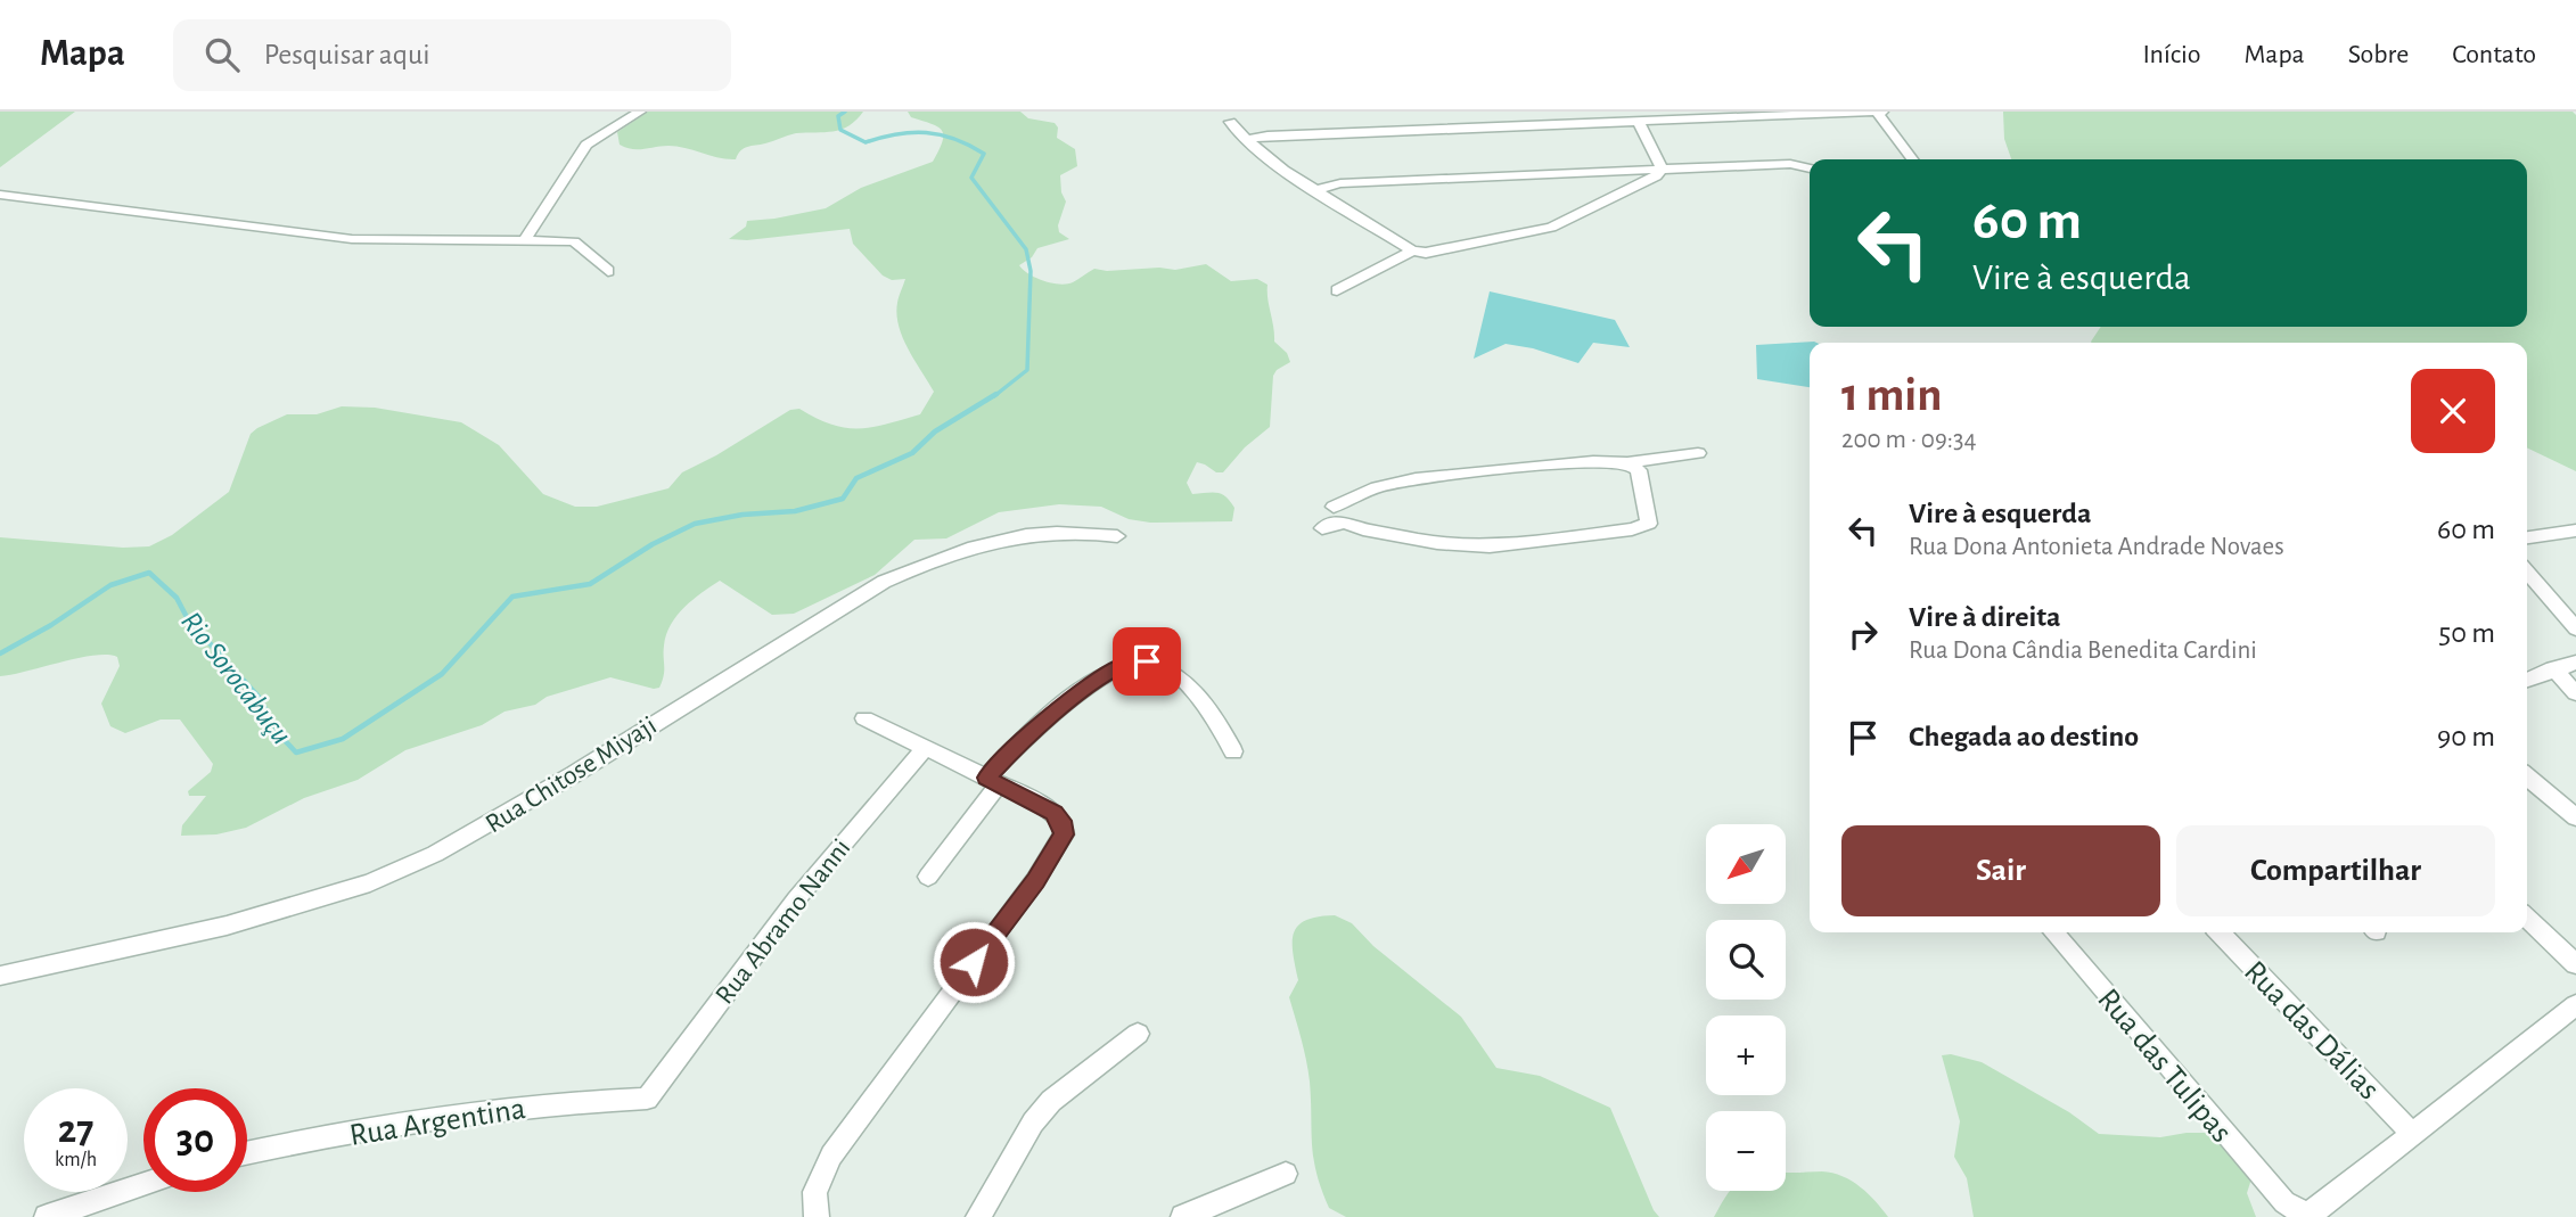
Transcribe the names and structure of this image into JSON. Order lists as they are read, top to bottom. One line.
{"streets":{"street":["Rua Chitose Miyaji","Rua Abramo Nanni","Rua das Dálias","Rua das Tulipas","Rua Argentina"]},"crossings":[["Rua Abramo Nanni","Rua Argentina"],["Rua das Dálias","Rua das Tulipas"]],"water":["Rio Sorocabuçu"],"north":"bottom left","page":{"header":"Mapa","search":"Pesquisar aqui","nav":["Início","Mapa","Sobre","Contato"],"turn":["60 m","Vire à esquerda"],"heading":["1 min","200 m · 09:34"],"list":[{"name":"Vire à esquerda","note":"Rua Dona Antonieta Andrade Novaes","value":"60 m"},{"name":"Vire à direita","note":"Rua Dona Cândia Benedita Cardini","value":"50 m"},{"name":"Chegada ao destino","value":"90 m"}],"buttons":["Sair","Compartilhar"],"map_buttons":["+","−"],"speed":"27 km/h","limit":"30"}}
